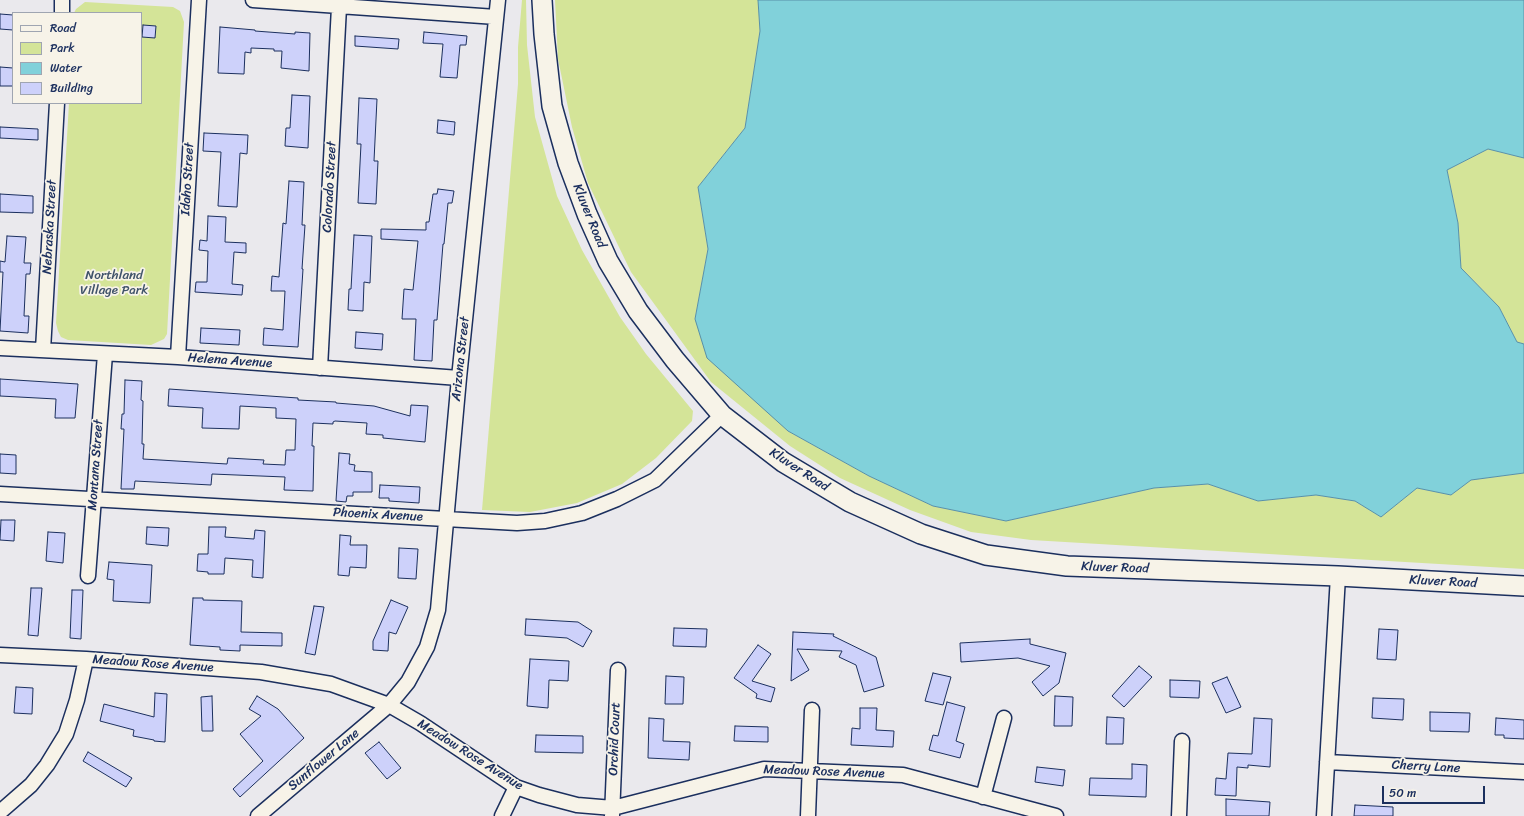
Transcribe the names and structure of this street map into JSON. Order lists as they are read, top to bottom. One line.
{"streets":{"street":["Idaho Street","Colorado Street","Kluver Road","Nebraska Street","Arizona Street","Helena Avenue","Montana Street","Phoenix Avenue","Meadow Rose Avenue","Orchid Court","Sunflower Lane","Cherry Lane"]},"crossings":[["Idaho Street","Helena Avenue"],["Colorado Street","Helena Avenue"],["Kluver Road","Phoenix Avenue"],["Nebraska Street","Helena Avenue"],["Arizona Street","Helena Avenue"],["Arizona Street","Phoenix Avenue"],["Arizona Street","Meadow Rose Avenue"],["Arizona Street","Sunflower Lane"],["Helena Avenue","Montana Street"],["Montana Street","Phoenix Avenue"],["Meadow Rose Avenue","Orchid Court"],["Meadow Rose Avenue","Sunflower Lane"]],"parks":["Northland Village Park"],"legend":["Road","Park","Water","Building"],"scale_bar":"50 m"}
